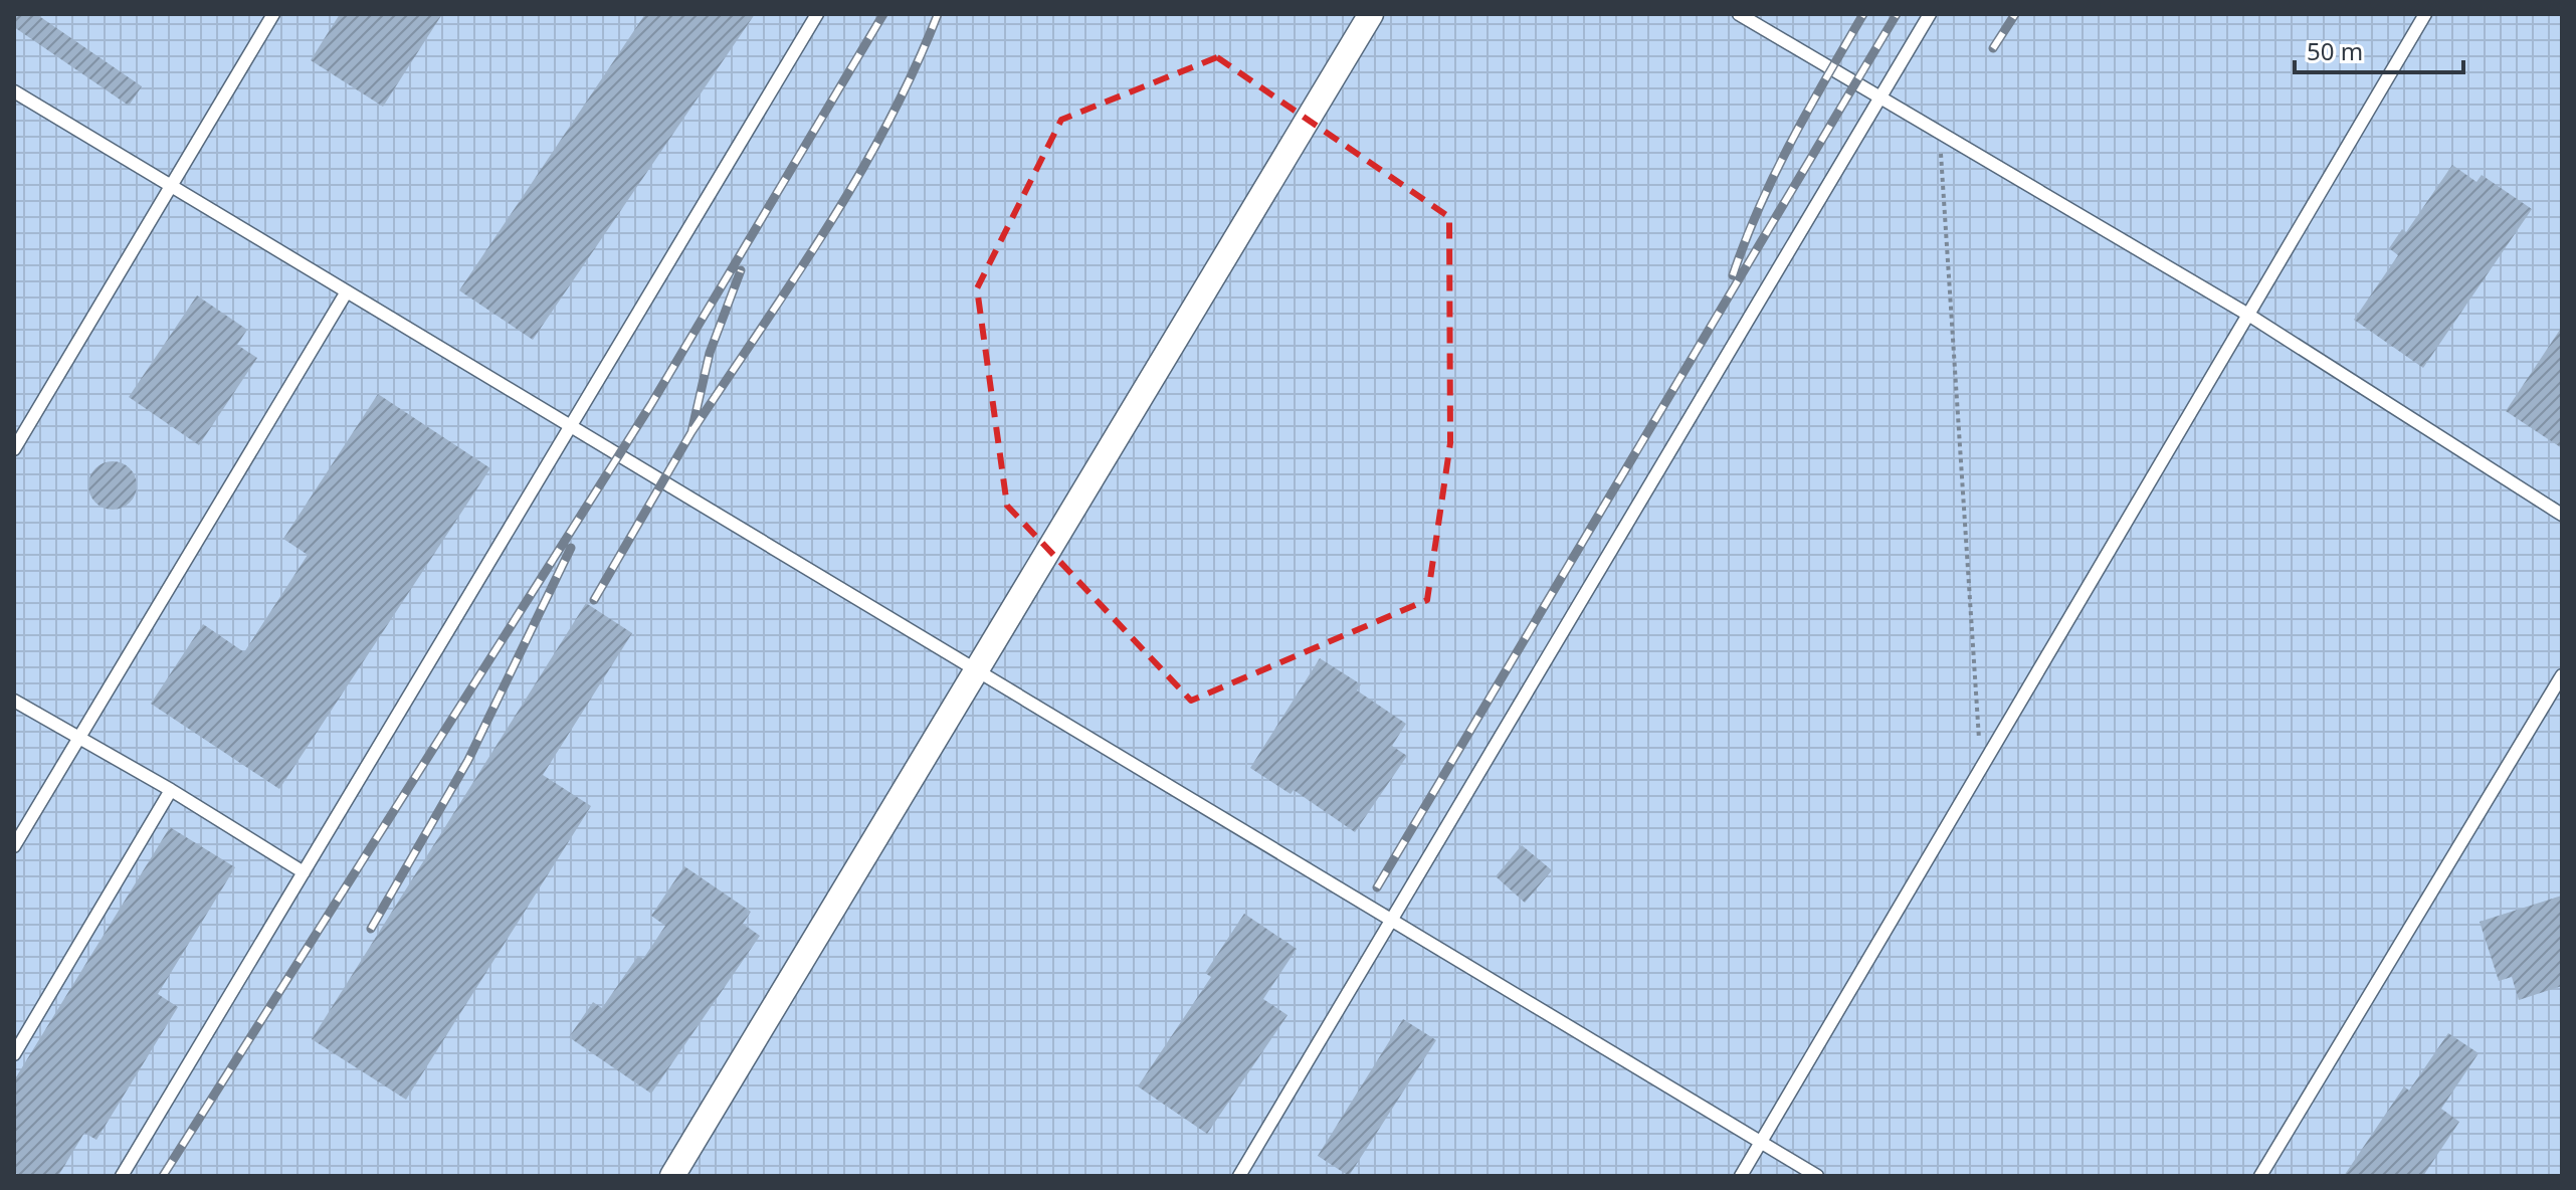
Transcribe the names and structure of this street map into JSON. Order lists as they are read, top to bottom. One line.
{"scale_bar":"50 m"}
